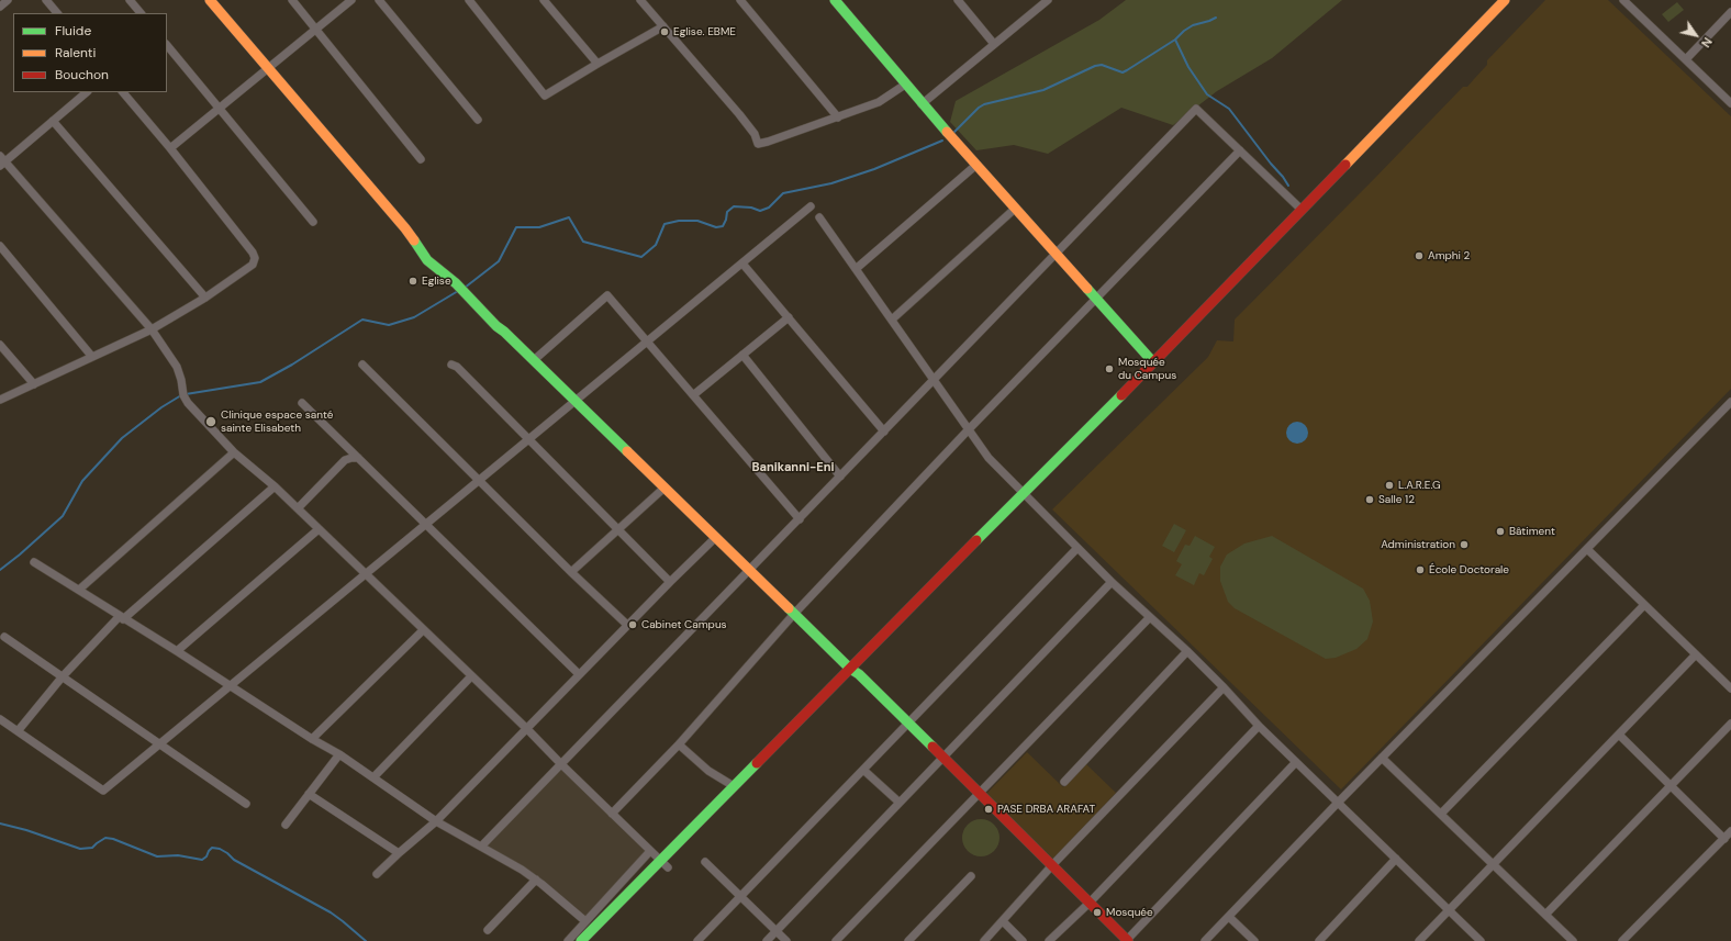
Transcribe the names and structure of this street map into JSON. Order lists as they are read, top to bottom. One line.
{"districts":["Banikanni-Eni"],"places":["Eglise. EBME","Amphi 2","Eglise","Mosquée du Campus","Clinique espace santé sainte Elisabeth","L.A.R.E.G","Salle 12","Bâtiment","Administration","École Doctorale","Cabinet Campus","PASE DRBA ARAFAT","Mosquée"],"legend":["Fluide","Ralenti","Bouchon"],"north":"bottom right"}
